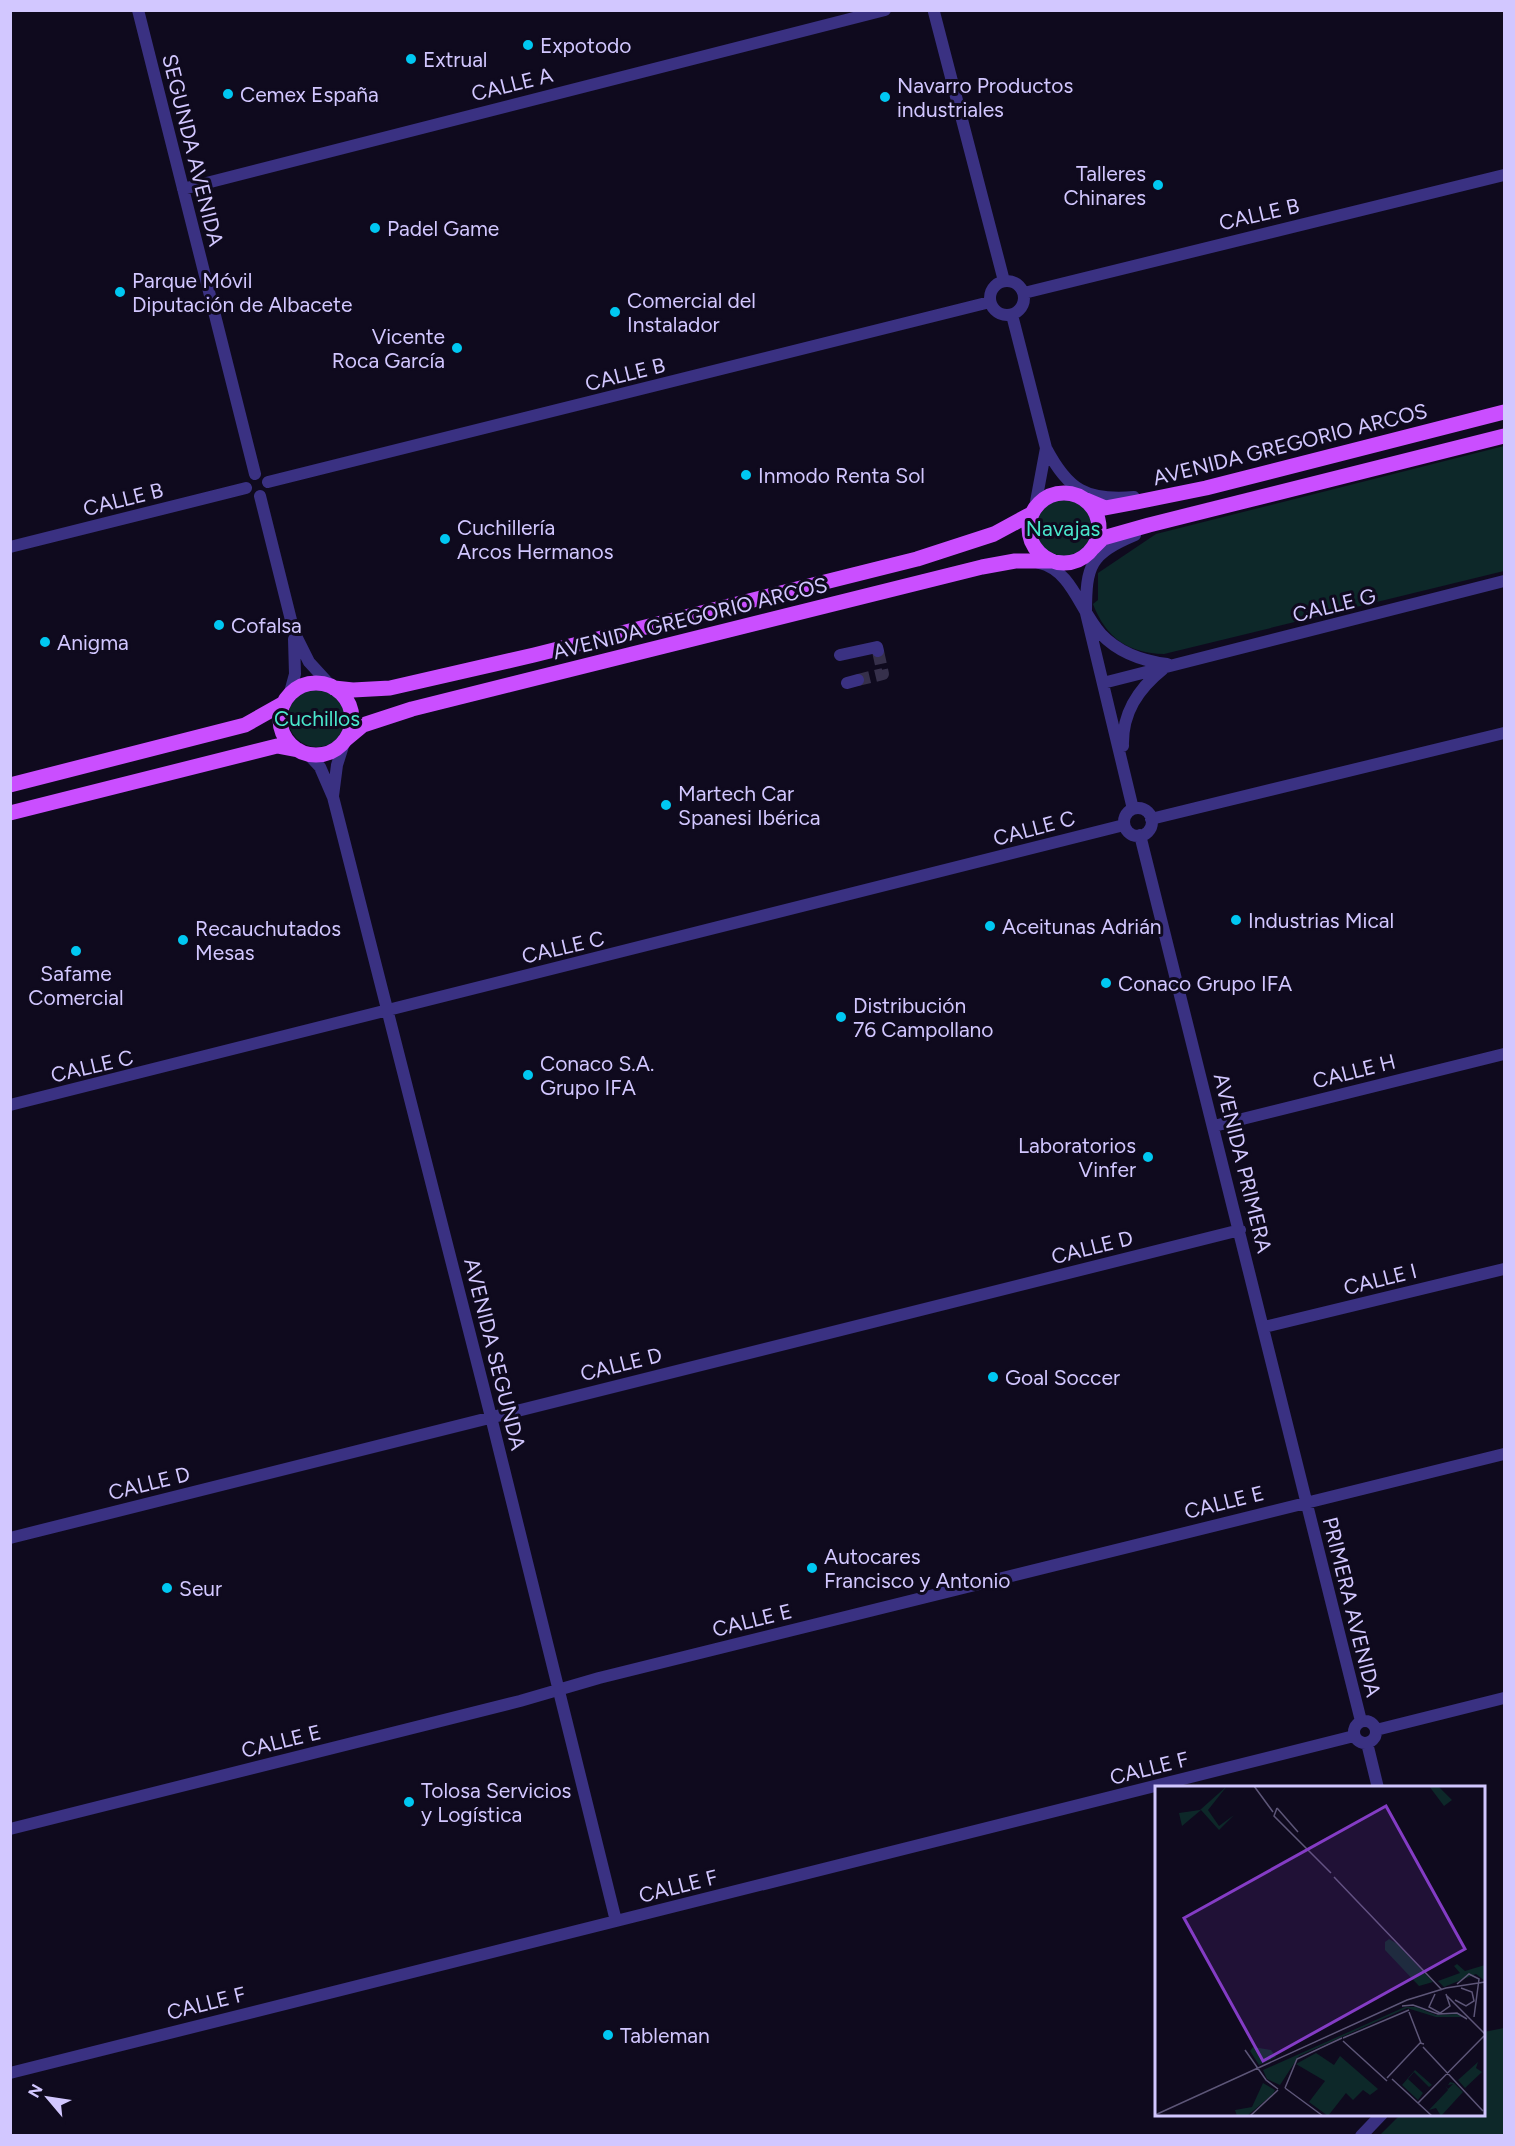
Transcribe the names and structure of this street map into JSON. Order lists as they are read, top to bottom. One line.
{"streets":{"main road":["AVENIDA GREGORIO ARCOS"],"street":["CALLE A","SEGUNDA AVENIDA","CALLE B","CALLE G","CALLE C","CALLE H","AVENIDA PRIMERA","CALLE D","CALLE I","AVENIDA SEGUNDA","CALLE E","PRIMERA AVENIDA","CALLE F"]},"crossings":[["CALLE A","SEGUNDA AVENIDA"],["SEGUNDA AVENIDA","CALLE B"],["AVENIDA GREGORIO ARCOS","AVENIDA SEGUNDA"],["CALLE C","AVENIDA PRIMERA"],["CALLE C","AVENIDA SEGUNDA"],["CALLE H","AVENIDA PRIMERA"],["AVENIDA PRIMERA","CALLE D"],["AVENIDA PRIMERA","CALLE I"],["AVENIDA PRIMERA","CALLE E"],["AVENIDA PRIMERA","PRIMERA AVENIDA"],["CALLE D","AVENIDA SEGUNDA"],["AVENIDA SEGUNDA","CALLE E"],["AVENIDA SEGUNDA","CALLE F"],["CALLE E","PRIMERA AVENIDA"],["PRIMERA AVENIDA","CALLE F"]],"parks":["Navajas","Cuchillos"],"places":["Expotodo","Extrual","Cemex España","Navarro Productos industriales","Talleres Chinares","Padel Game","Parque Móvil Diputación de Albacete","Comercial del Instalador","Vicente Roca García","Inmodo Renta Sol","Cuchillería Arcos Hermanos","Cofalsa","Anigma","Martech Car Spanesi Ibérica","Industrias Mical","Aceitunas Adrián","Recauchutados Mesas","Safame Comercial","Conaco Grupo IFA","Distribución 76 Campollano","Conaco S.A. Grupo IFA","Laboratorios Vinfer","Goal Soccer","Autocares Francisco y Antonio","Seur","Tolosa Servicios y Logística","Tableman"],"north":"top left"}
